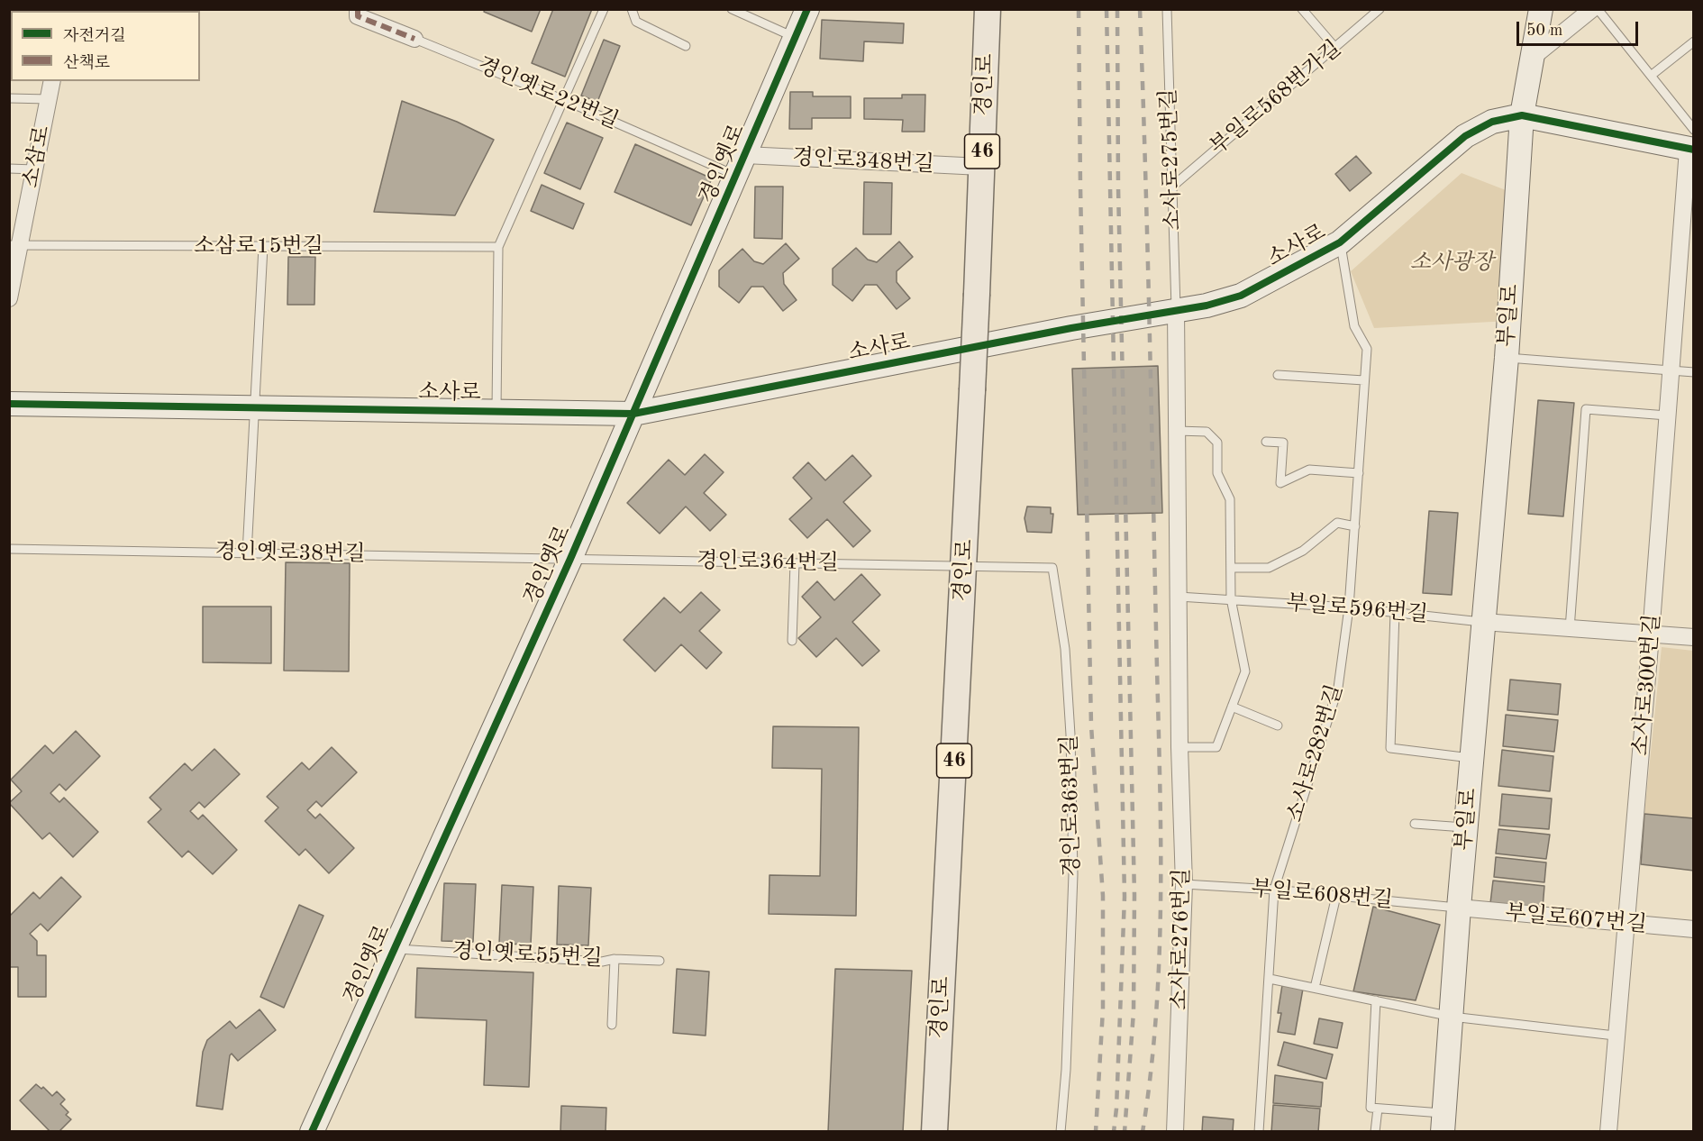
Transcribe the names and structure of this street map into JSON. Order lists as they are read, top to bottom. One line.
{"streets":{"main road":["경인로","46"],"street":["경인옛로22번길","소삼로","경인로348번길","경인옛로","소사로","부일로","소사로300번길","부일로607번길","소사로276번길"],"lane":["부일로568번가길","소사로275번길","소삼로15번길","경인옛로38번길","경인로364번길","부일로596번길","소사로282번길","경인로363번길","부일로608번길","경인옛로55번길"]},"crossings":[["경인로","경인로348번길"],["경인로","경인로364번길"],["경인로","경인로363번길"],["경인옛로22번길","경인로348번길"],["경인옛로22번길","경인옛로"],["부일로568번가길","소사로275번길"],["소삼로","소삼로15번길"],["소사로275번길","소사로"],["소사로275번길","소사로276번길"],["경인로348번길","경인옛로"],["경인옛로","소사로"],["경인옛로","경인옛로38번길"],["경인옛로","경인로364번길"],["경인옛로","경인옛로55번길"],["소사로","부일로"],["소사로","소사로300번길"],["소사로","소사로282번길"],["소사로","소사로276번길"],["부일로","부일로596번길"],["부일로","부일로608번길"],["부일로","부일로607번길"],["경인옛로38번길","경인로364번길"],["경인로364번길","경인로363번길"],["부일로596번길","소사로282번길"],["부일로596번길","소사로276번길"],["소사로300번길","부일로607번길"],["소사로282번길","부일로608번길"],["부일로608번길","부일로607번길"],["부일로608번길","소사로276번길"]],"parks":["소사광장"],"legend":["자전거길","산책로"],"scale_bar":"50 m"}
